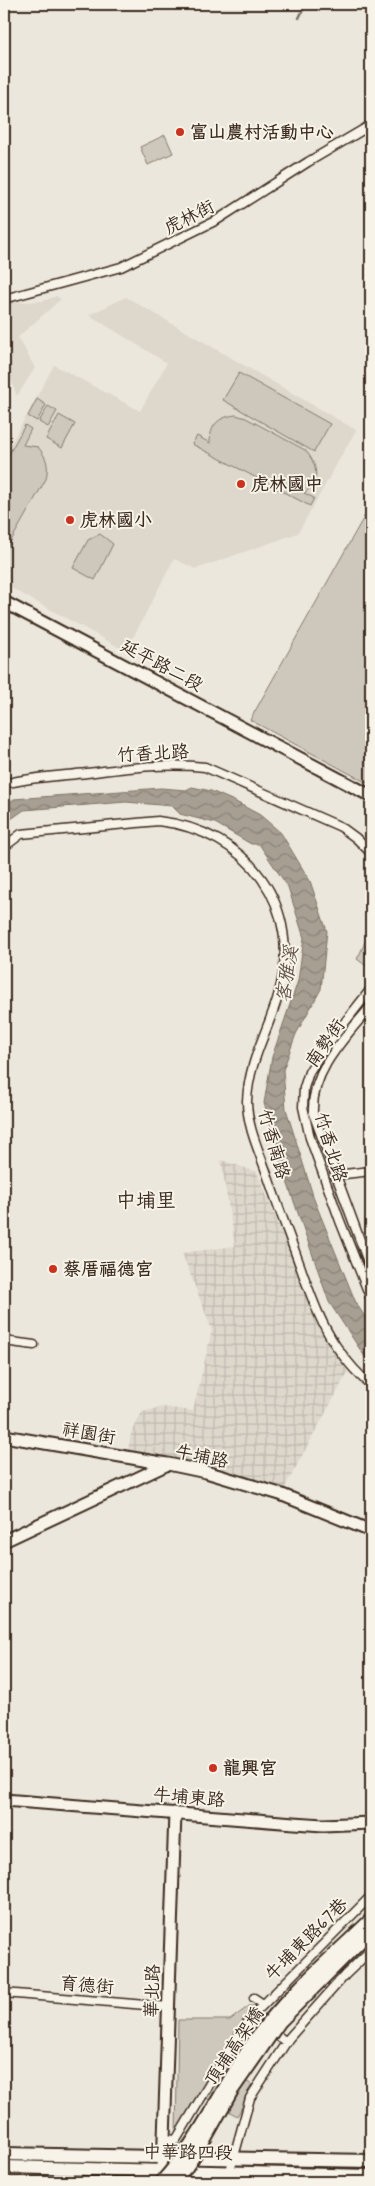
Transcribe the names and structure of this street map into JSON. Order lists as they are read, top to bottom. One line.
{"streets":{"main road":["中華路四段"],"street":["虎林街","延平路二段","竹香北路","南勢街","竹香南路","祥園街","牛埔路","牛埔東路","牛埔東路67巷","育德街","華北路","頂埔高架橋"]},"crossings":[["祥園街","牛埔路"],["牛埔東路","華北路"],["牛埔東路67巷","華北路"],["育德街","華北路"],["華北路","中華路四段"]],"districts":["中埔里"],"water":["客雅溪"],"places":["富山農村活動中心","虎林國中","虎林國小","蔡厝福德宮","龍興宮"]}
